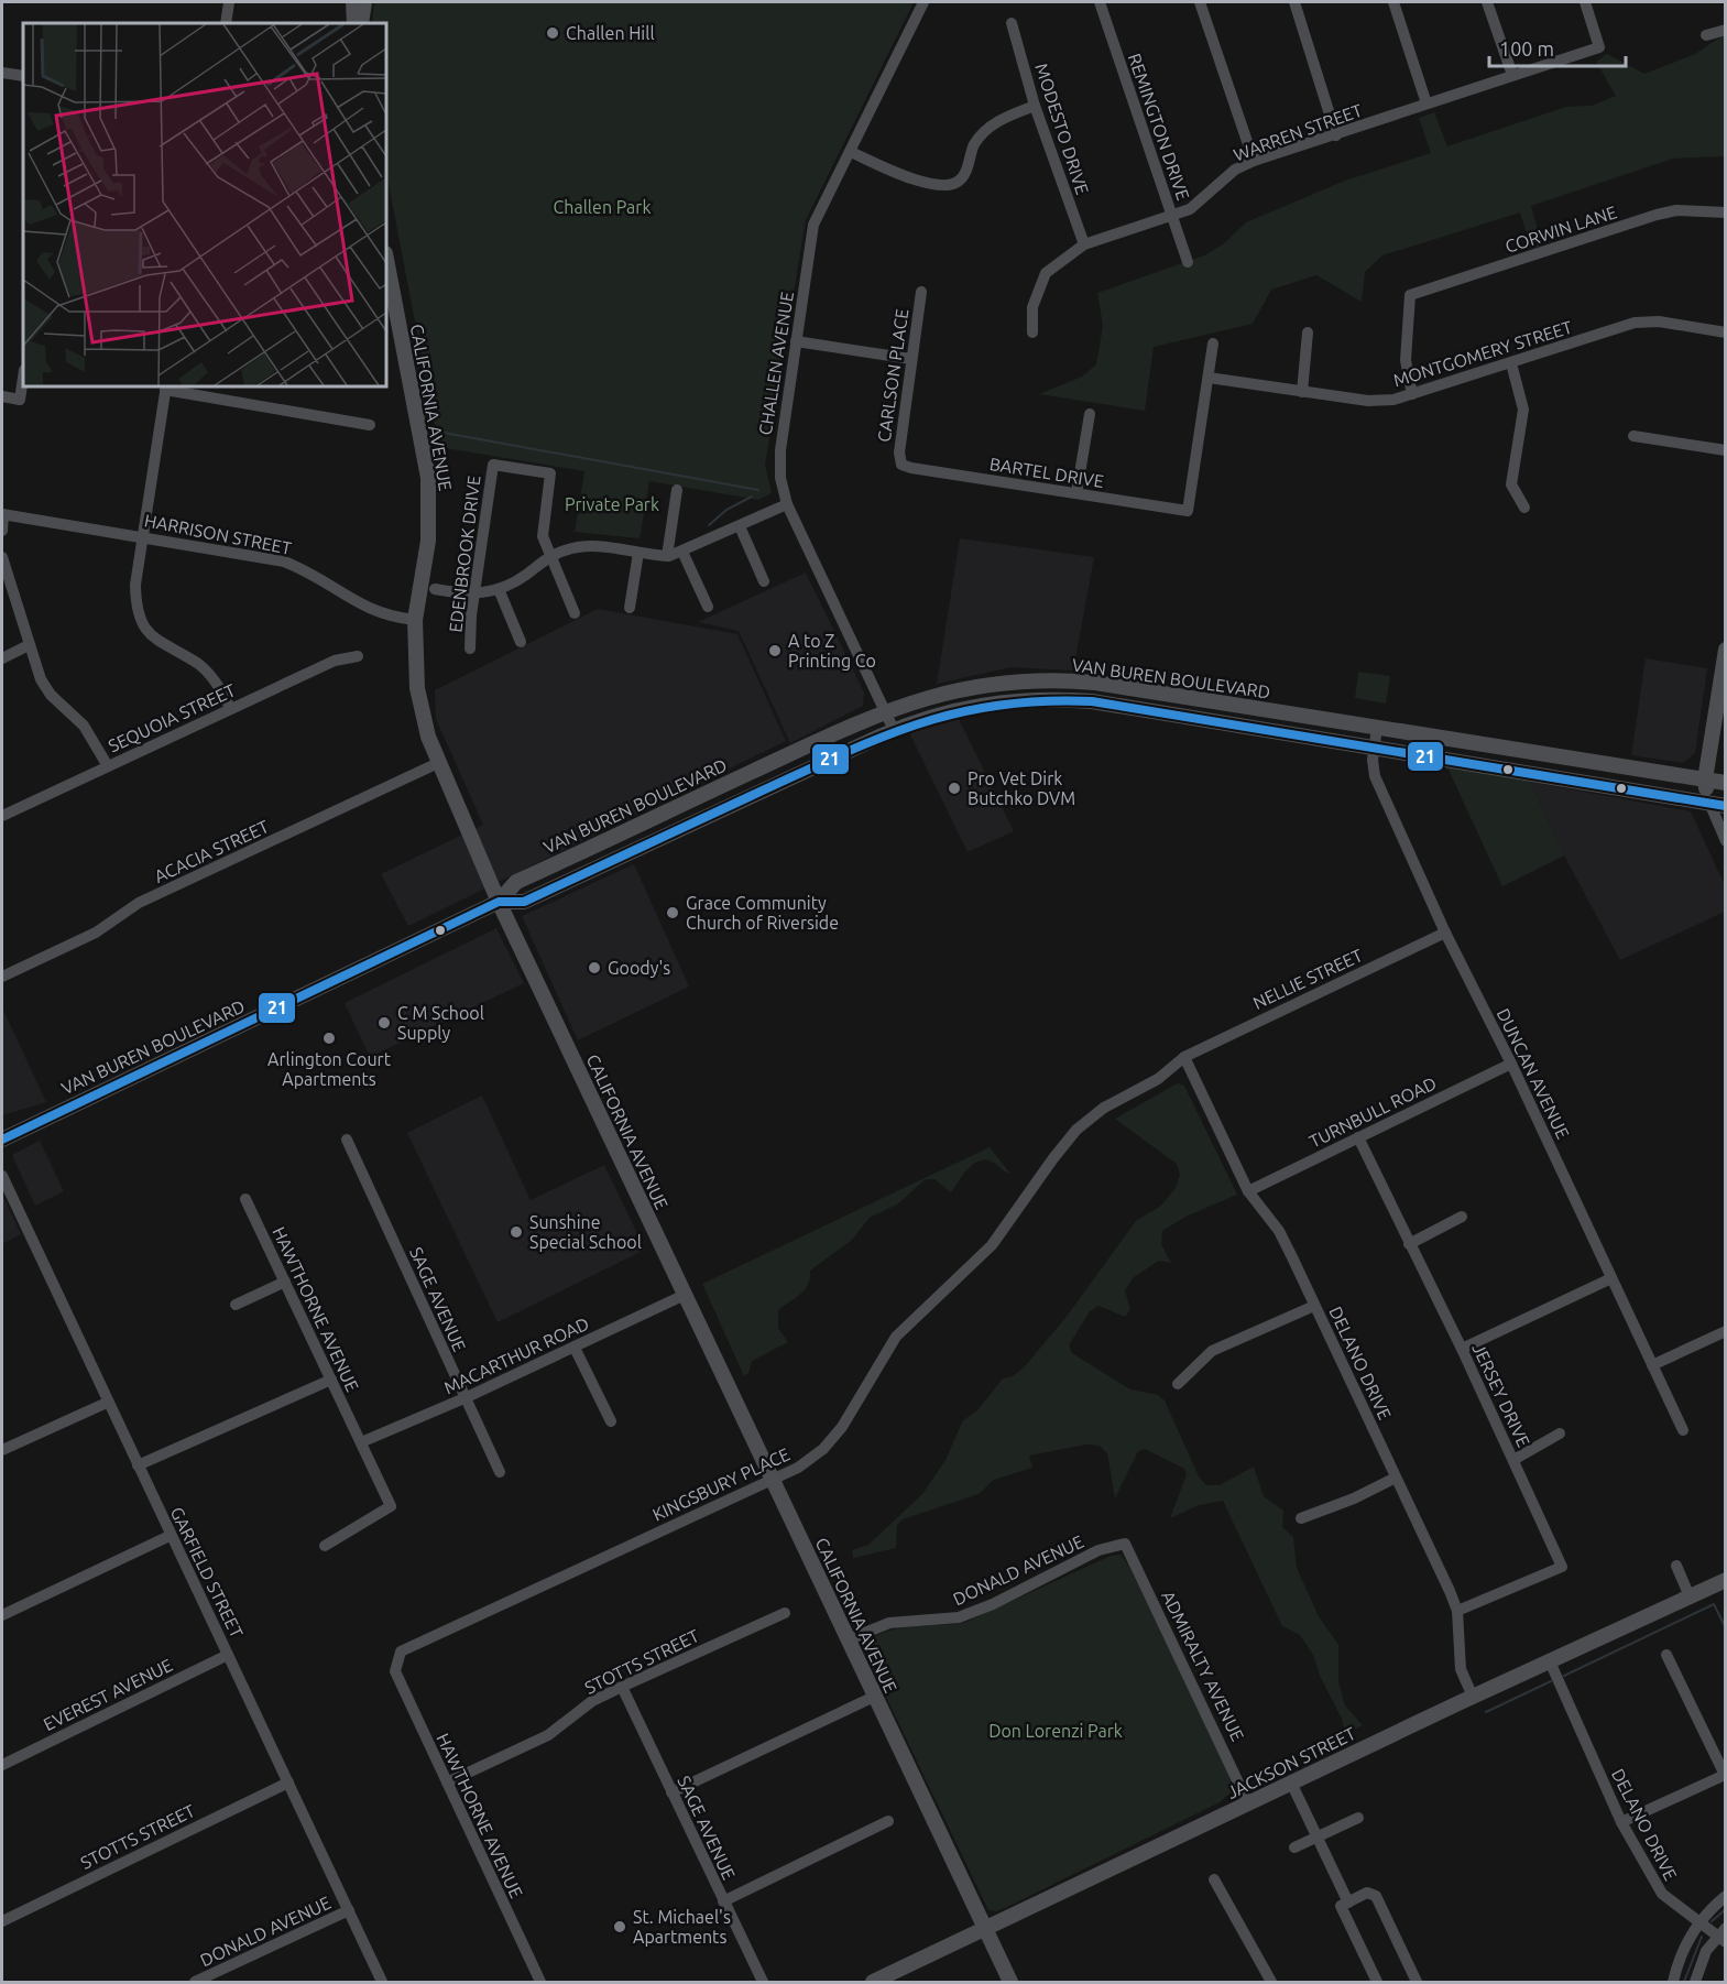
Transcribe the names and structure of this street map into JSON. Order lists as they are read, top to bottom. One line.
{"streets":{"main road":["CALIFORNIA AVENUE","VAN BUREN BOULEVARD","JACKSON STREET"],"street":["REMINGTON DRIVE","MODESTO DRIVE","WARREN STREET","CORWIN LANE","MONTGOMERY STREET","CHALLEN AVENUE","CARLSON PLACE","BARTEL DRIVE","HARRISON STREET","EDENBROOK DRIVE","SEQUOIA STREET","ACACIA STREET","NELLIE STREET","DUNCAN AVENUE","TURNBULL ROAD","SAGE AVENUE","HAWTHORNE AVENUE","MACARTHUR ROAD","DELANO DRIVE","JERSEY DRIVE","KINGSBURY PLACE","DONALD AVENUE","GARFIELD STREET","STOTTS STREET","ADMIRALTY AVENUE","EVEREST AVENUE"]},"crossings":[["REMINGTON DRIVE","WARREN STREET"],["MODESTO DRIVE","WARREN STREET"],["CORWIN LANE","MONTGOMERY STREET"],["MONTGOMERY STREET","BARTEL DRIVE"],["CHALLEN AVENUE","VAN BUREN BOULEVARD"],["CARLSON PLACE","BARTEL DRIVE"],["CALIFORNIA AVENUE","HARRISON STREET"],["CALIFORNIA AVENUE","VAN BUREN BOULEVARD"],["CALIFORNIA AVENUE","ACACIA STREET"],["CALIFORNIA AVENUE","MACARTHUR ROAD"],["CALIFORNIA AVENUE","KINGSBURY PLACE"],["CALIFORNIA AVENUE","DONALD AVENUE"],["CALIFORNIA AVENUE","JACKSON STREET"],["VAN BUREN BOULEVARD","DUNCAN AVENUE"],["NELLIE STREET","DUNCAN AVENUE"],["NELLIE STREET","DELANO DRIVE"],["NELLIE STREET","KINGSBURY PLACE"],["DUNCAN AVENUE","TURNBULL ROAD"],["TURNBULL ROAD","DELANO DRIVE"],["TURNBULL ROAD","JERSEY DRIVE"],["SAGE AVENUE","MACARTHUR ROAD"],["SAGE AVENUE","STOTTS STREET"],["HAWTHORNE AVENUE","MACARTHUR ROAD"],["HAWTHORNE AVENUE","KINGSBURY PLACE"],["HAWTHORNE AVENUE","STOTTS STREET"],["DELANO DRIVE","JERSEY DRIVE"],["DELANO DRIVE","KINGSBURY PLACE"],["DELANO DRIVE","JACKSON STREET"],["DONALD AVENUE","GARFIELD STREET"],["DONALD AVENUE","ADMIRALTY AVENUE"],["GARFIELD STREET","STOTTS STREET"],["GARFIELD STREET","EVEREST AVENUE"],["ADMIRALTY AVENUE","JACKSON STREET"]],"parks":["Challen Park","Private Park","Don Lorenzi Park"],"places":["Challen Hill","A to Z Printing Co","Pro Vet Dirk Butchko DVM","Grace Community Church of Riverside","Goody's","C M School Supply","Arlington Court Apartments","Sunshine Special School","St. Michael's Apartments"],"lines":["transit line 21"],"scale_bar":"100 m"}
